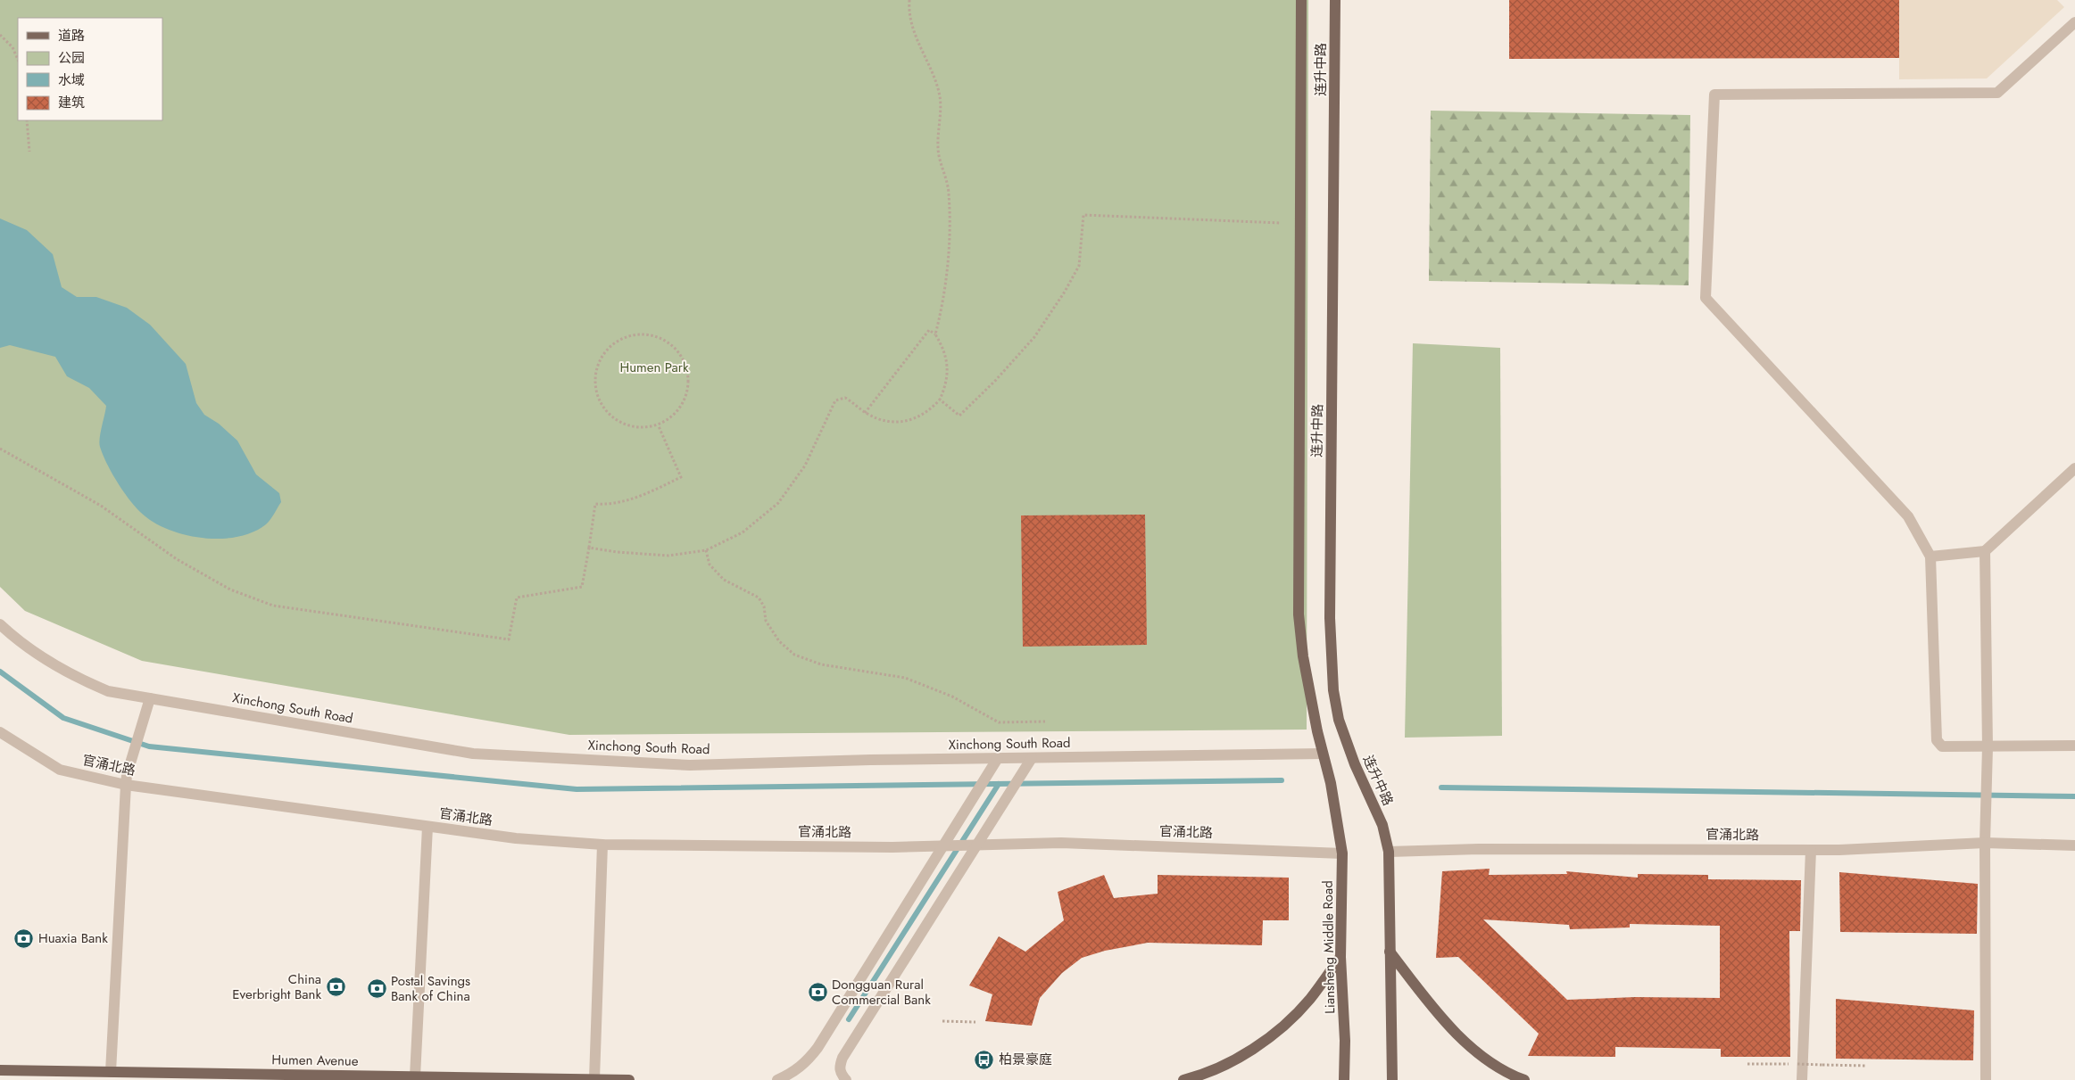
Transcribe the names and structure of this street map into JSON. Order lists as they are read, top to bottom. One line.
{"streets":{"main road":["连升中路","Liansheng Middle Road","Humen Avenue"],"street":["Xinchong South Road","官涌北路"]},"crossings":[["连升中路","Xinchong South Road"],["连升中路","官涌北路"],["连升中路","Liansheng Middle Road"],["官涌北路","Liansheng Middle Road"]],"parks":["Humen Park"],"places":{"bank":["Huaxia Bank","China Everbright Bank","Postal Savings Bank of China","Dongguan Rural Commercial Bank"],"bus stop":["柏景豪庭"]},"legend":["道路","公园","水域","建筑"]}
